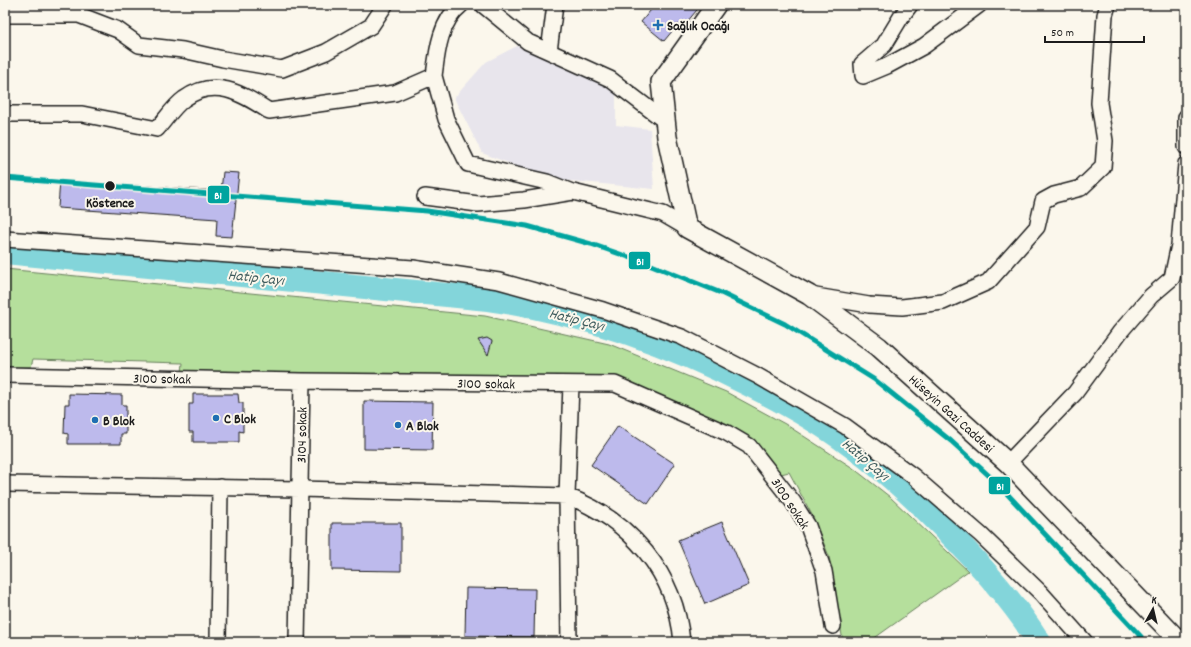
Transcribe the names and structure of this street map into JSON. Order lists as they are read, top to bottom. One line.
{"streets":{"street":["3100 sokak","Hüseyin Gazi Caddesi","3104 sokak"]},"crossings":[["3100 sokak","3104 sokak"]],"water":["Hatip Çayı"],"places":{"health":["Sağlık Ocağı"],"other":["Köstence","C Blok","B Blok","A Blok"]},"lines":["transit line B1"],"scale_bar":"50 m","north":"top"}
